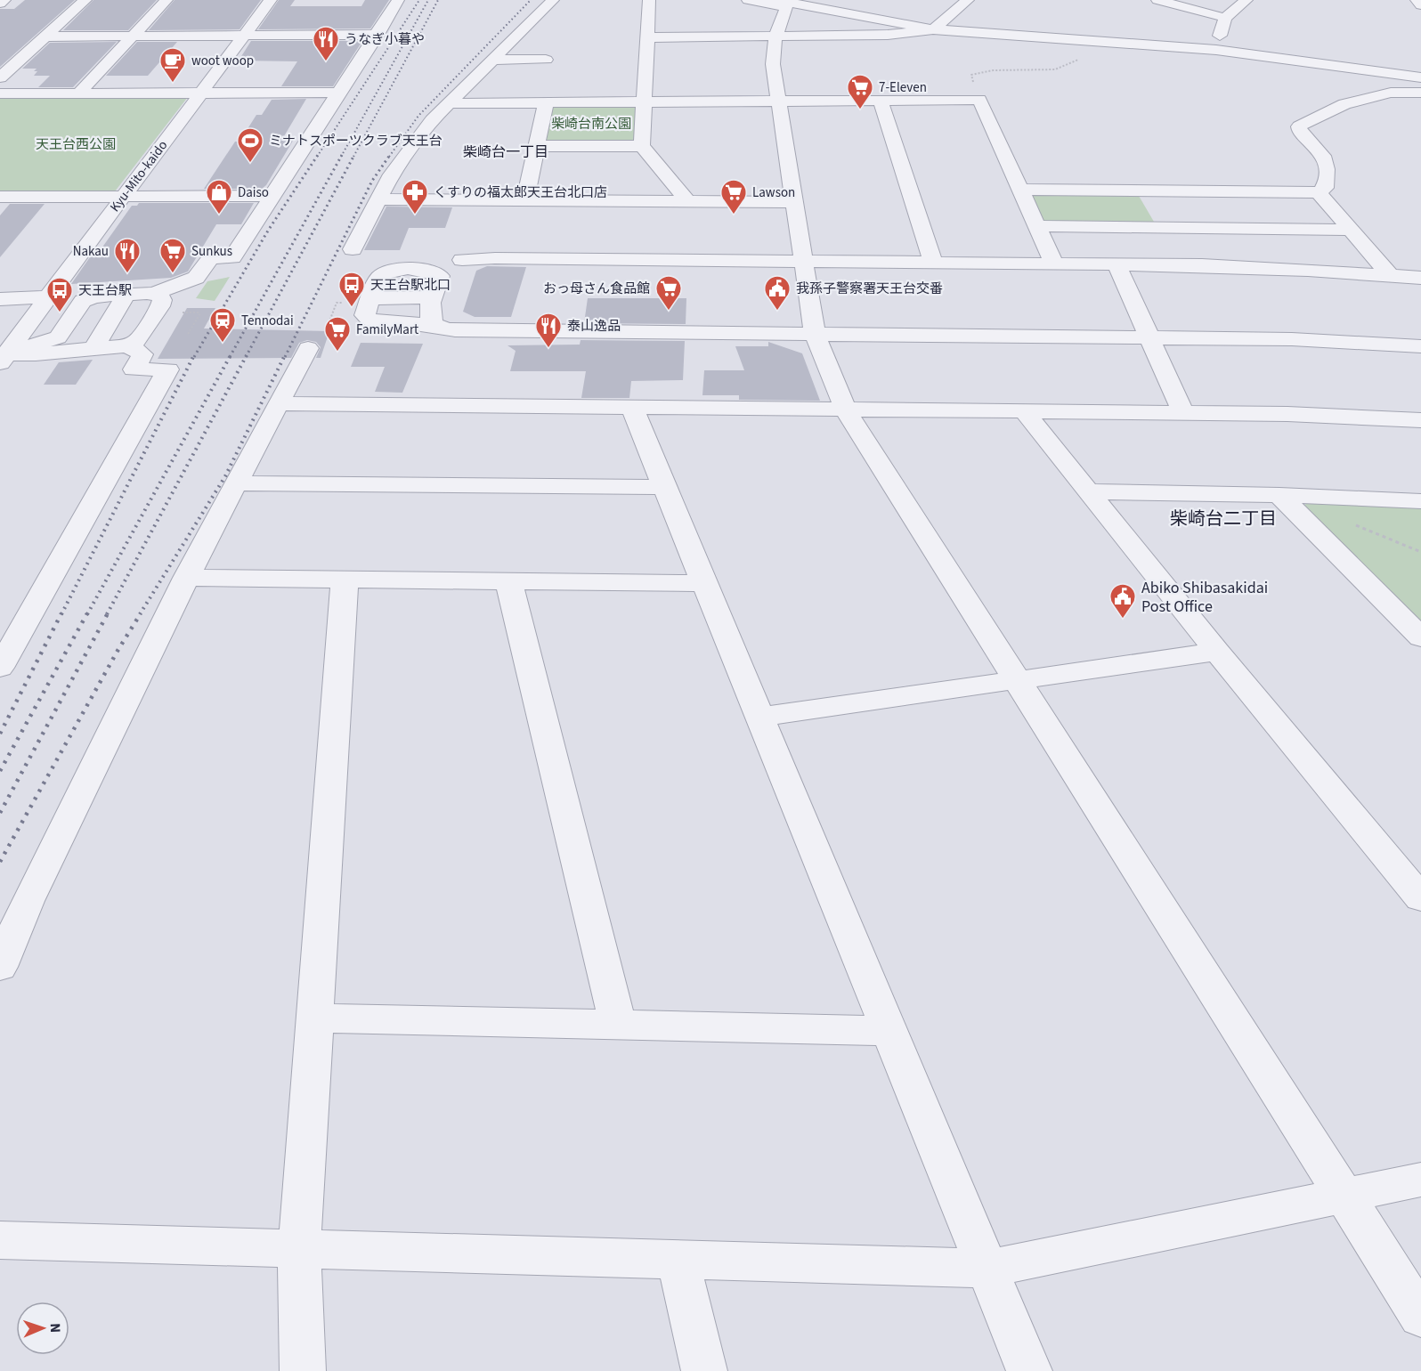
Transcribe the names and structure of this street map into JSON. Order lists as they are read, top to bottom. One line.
{"streets":{"street":["Kyu-Mito-kaido"]},"districts":["柴崎台一丁目","柴崎台二丁目"],"parks":["柴崎台南公園","天王台西公園"],"places":{"restaurant":["うなぎ小暮や","Nakau","泰山逸品"],"cafe":["woot woop"],"supermarket":["7-Eleven","Lawson","Sunkus","おっ母さん食品館","FamilyMart"],"sports":["ミナトスポーツクラブ天王台"],"shop":["Daiso"],"pharmacy":["くすりの福太郎天王台北口店"],"bus stop":["天王台駅北口","天王台駅"],"public building":["我孫子警察署天王台交番","Abiko Shibasakidai Post Office"],"station":["Tennodai"]},"north":"right"}
